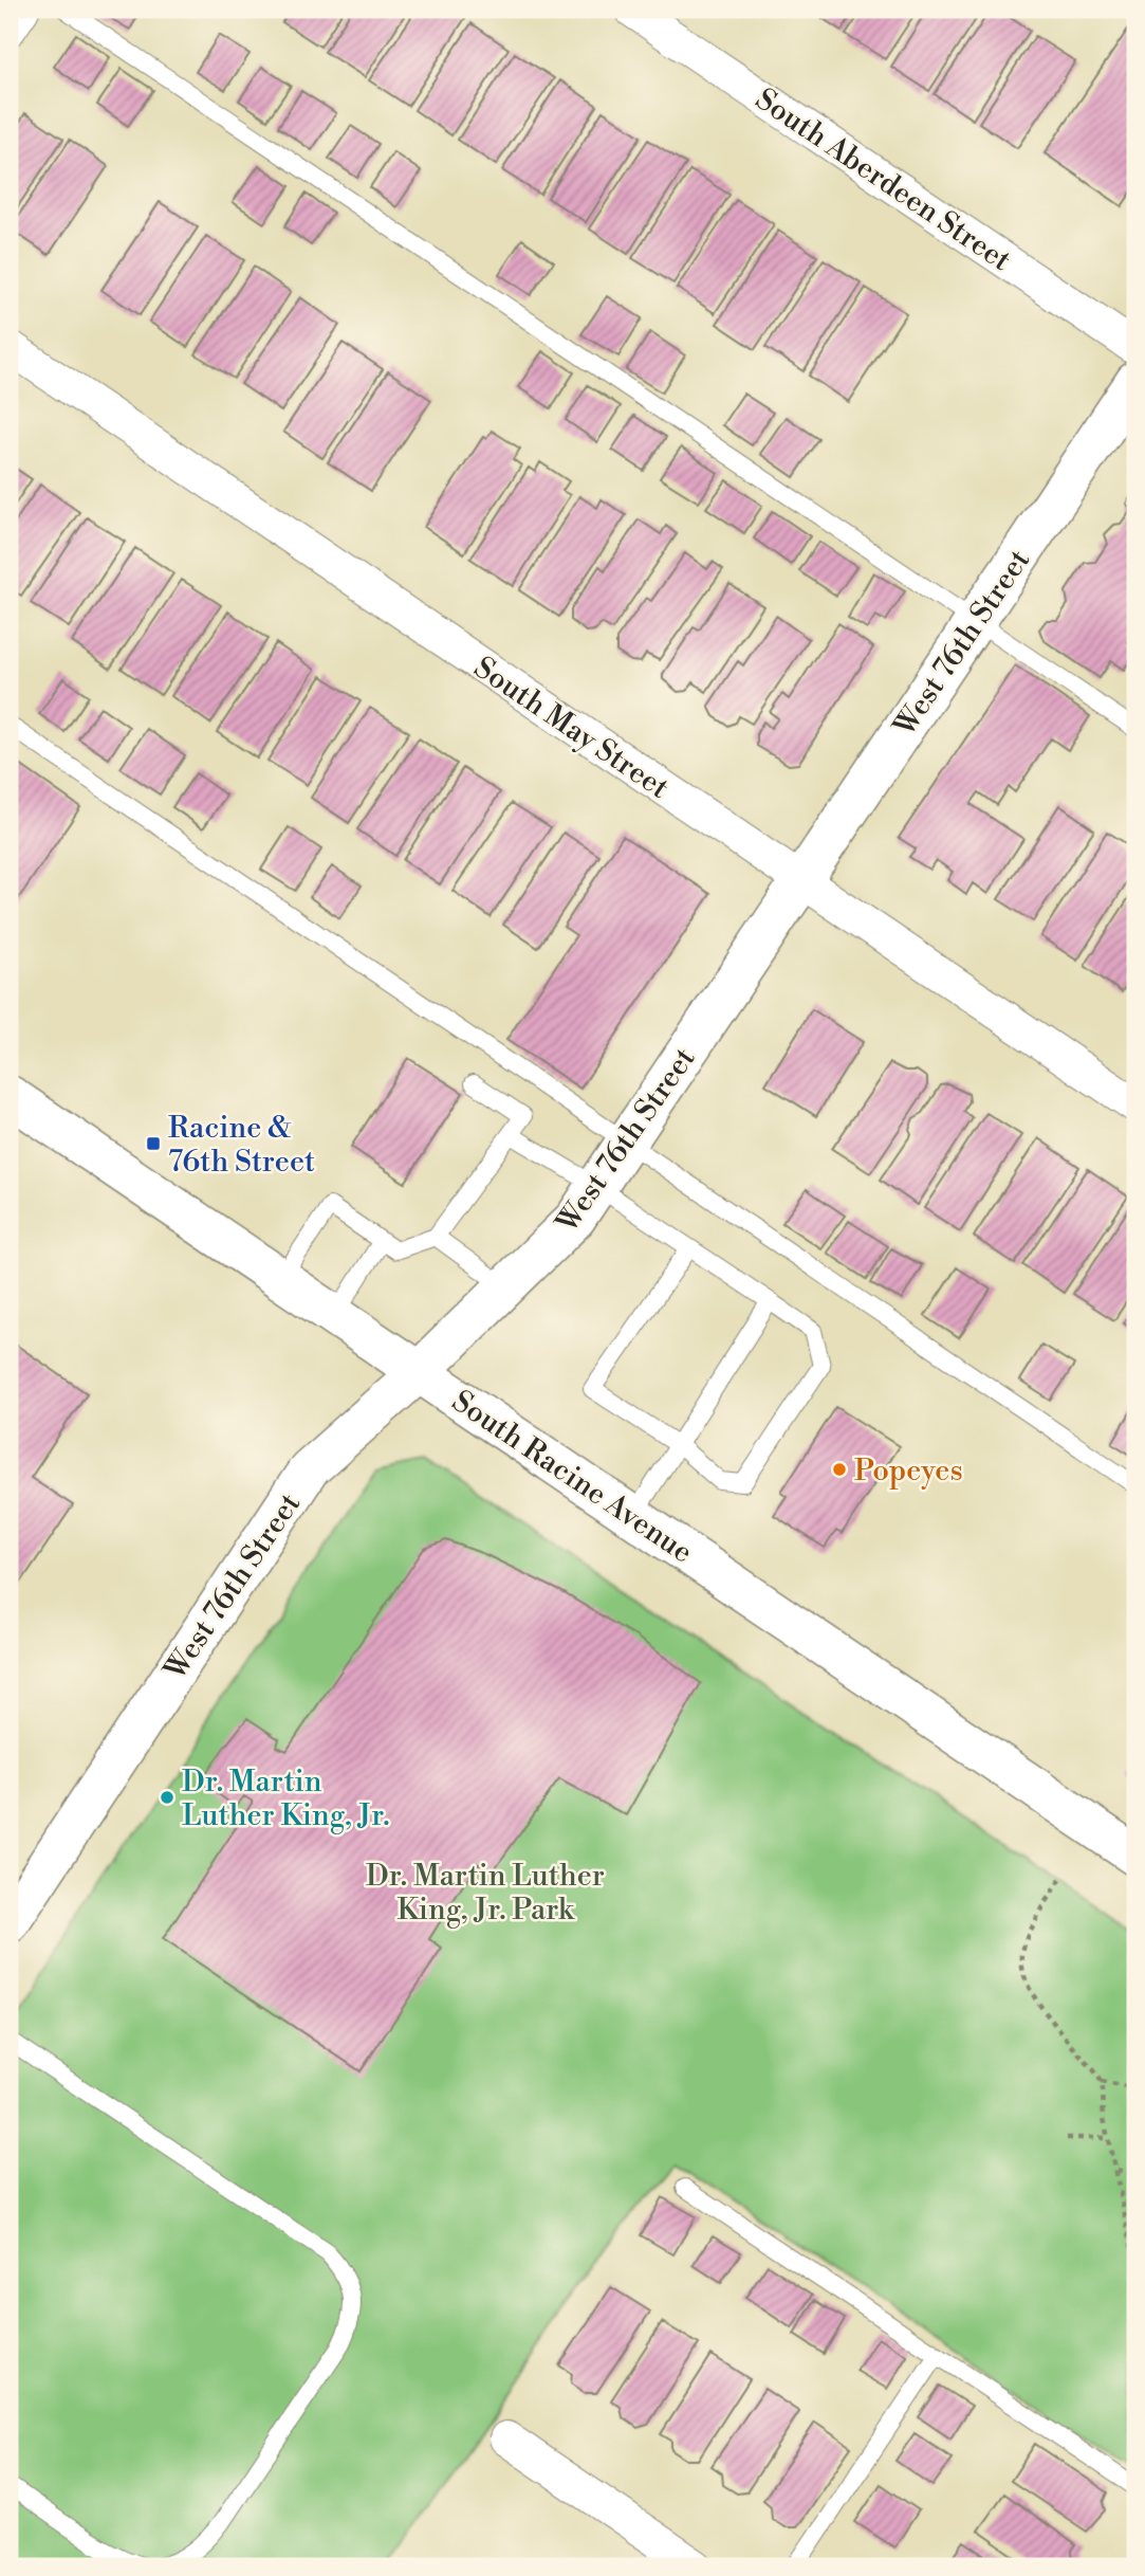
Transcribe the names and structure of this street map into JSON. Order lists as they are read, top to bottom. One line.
{"streets":{"street":["South Aberdeen Street","West 76th Street","South May Street","South Racine Avenue"]},"crossings":[["West 76th Street","South May Street"],["West 76th Street","South Racine Avenue"]],"parks":["Dr. Martin Luther King, Jr. Park"],"places":{"transit":["Racine & 76th Street"],"other":["Popeyes","Dr. Martin Luther King, Jr."]}}
